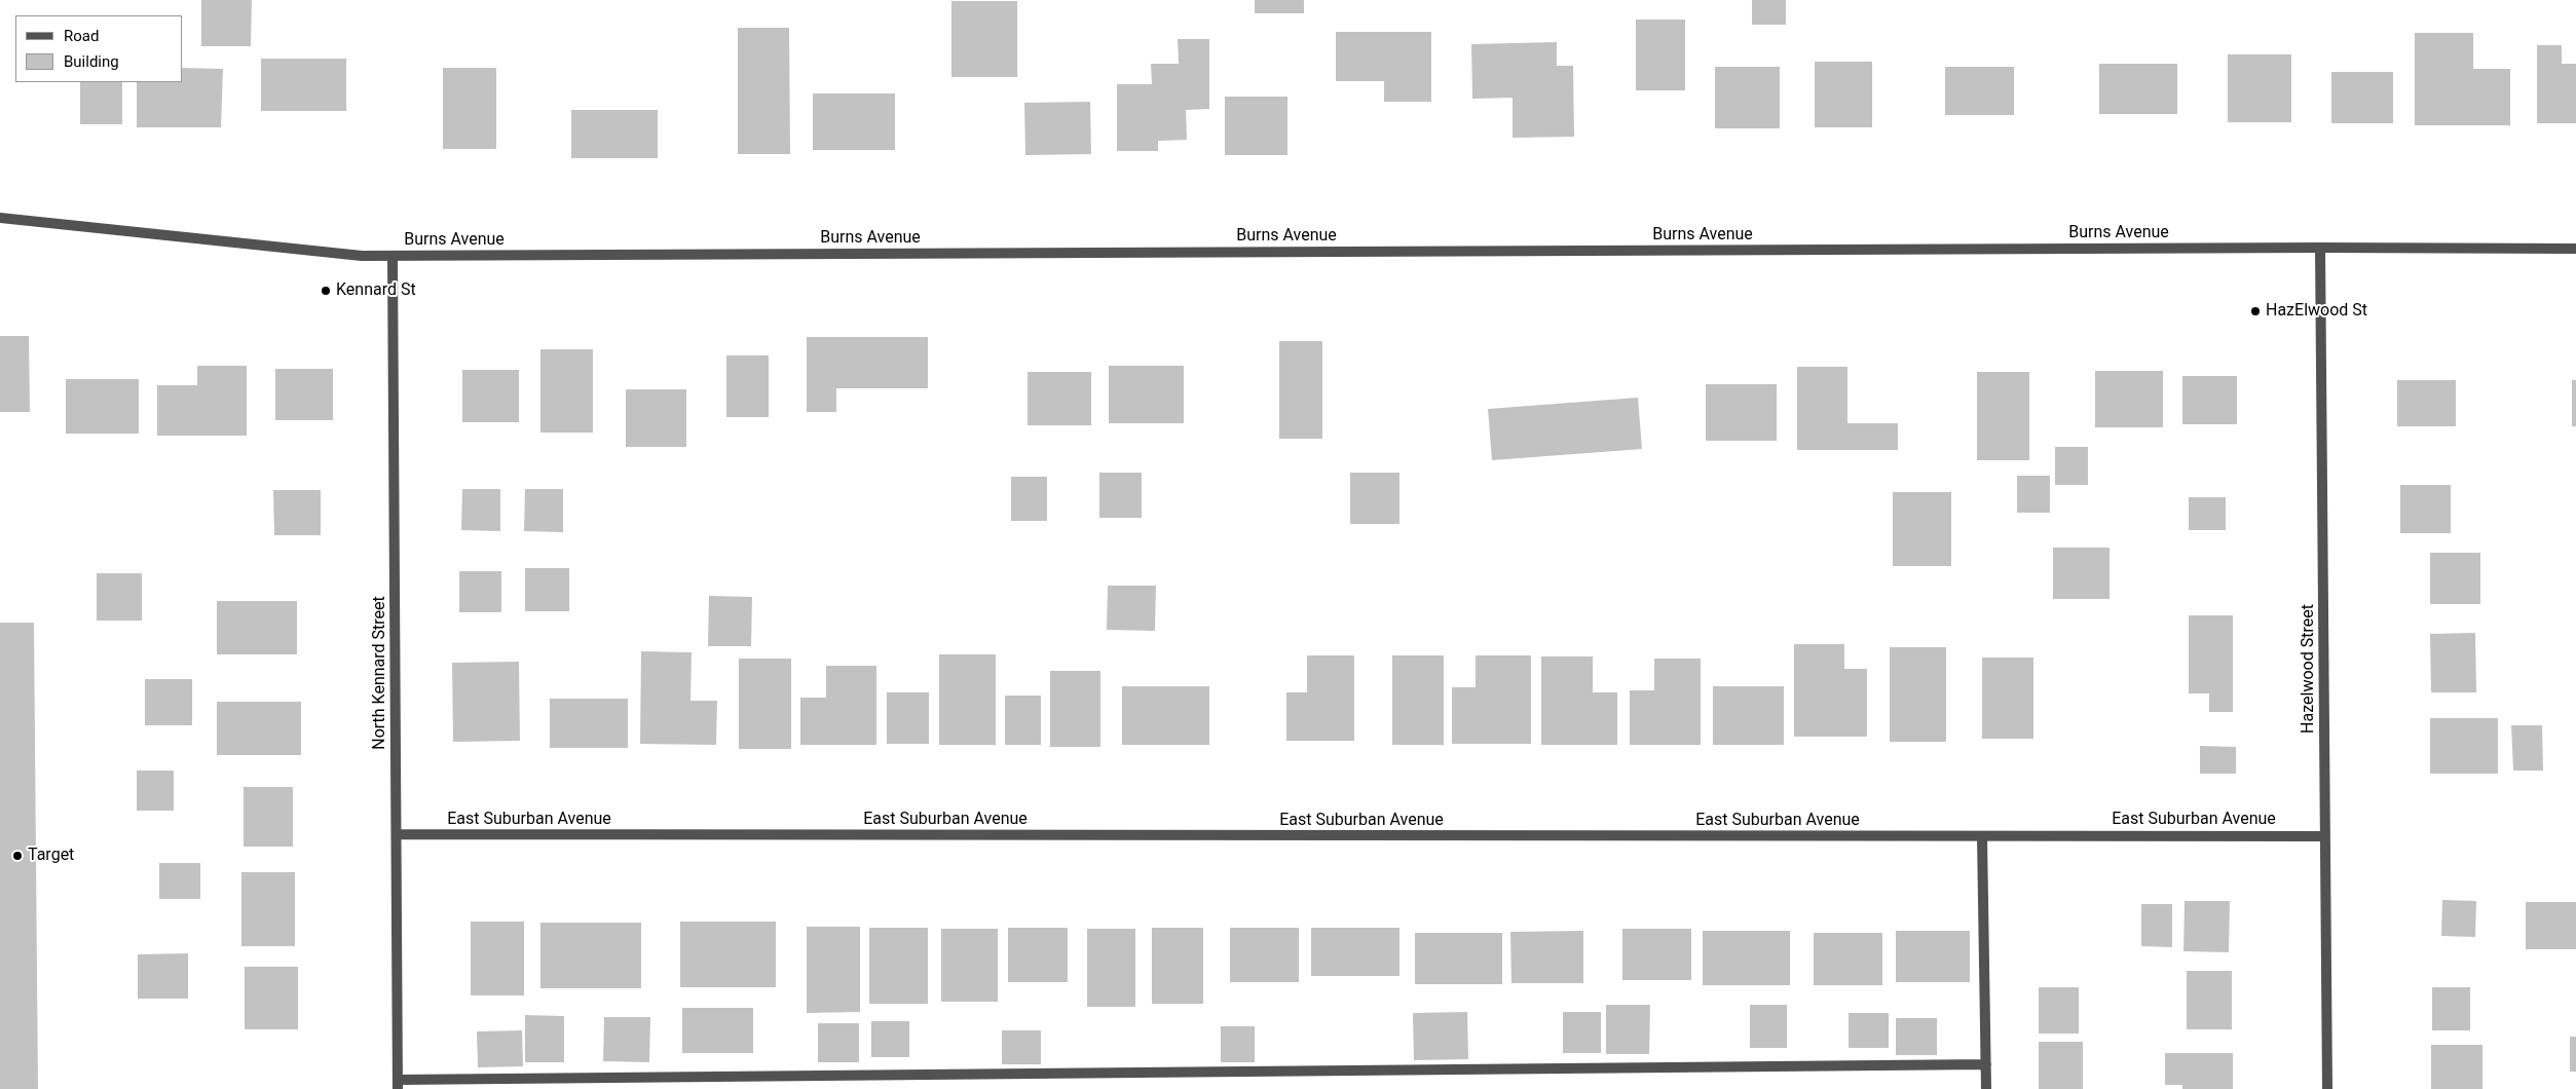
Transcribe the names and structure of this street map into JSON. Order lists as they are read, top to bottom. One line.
{"streets":{"street":["Burns Avenue","Hazelwood Street","North Kennard Street","East Suburban Avenue"]},"crossings":[["Burns Avenue","Hazelwood Street"],["Burns Avenue","North Kennard Street"],["Hazelwood Street","East Suburban Avenue"],["North Kennard Street","East Suburban Avenue"]],"places":["Kennard St","HazElwood St","Target"],"legend":["Road","Building"]}
